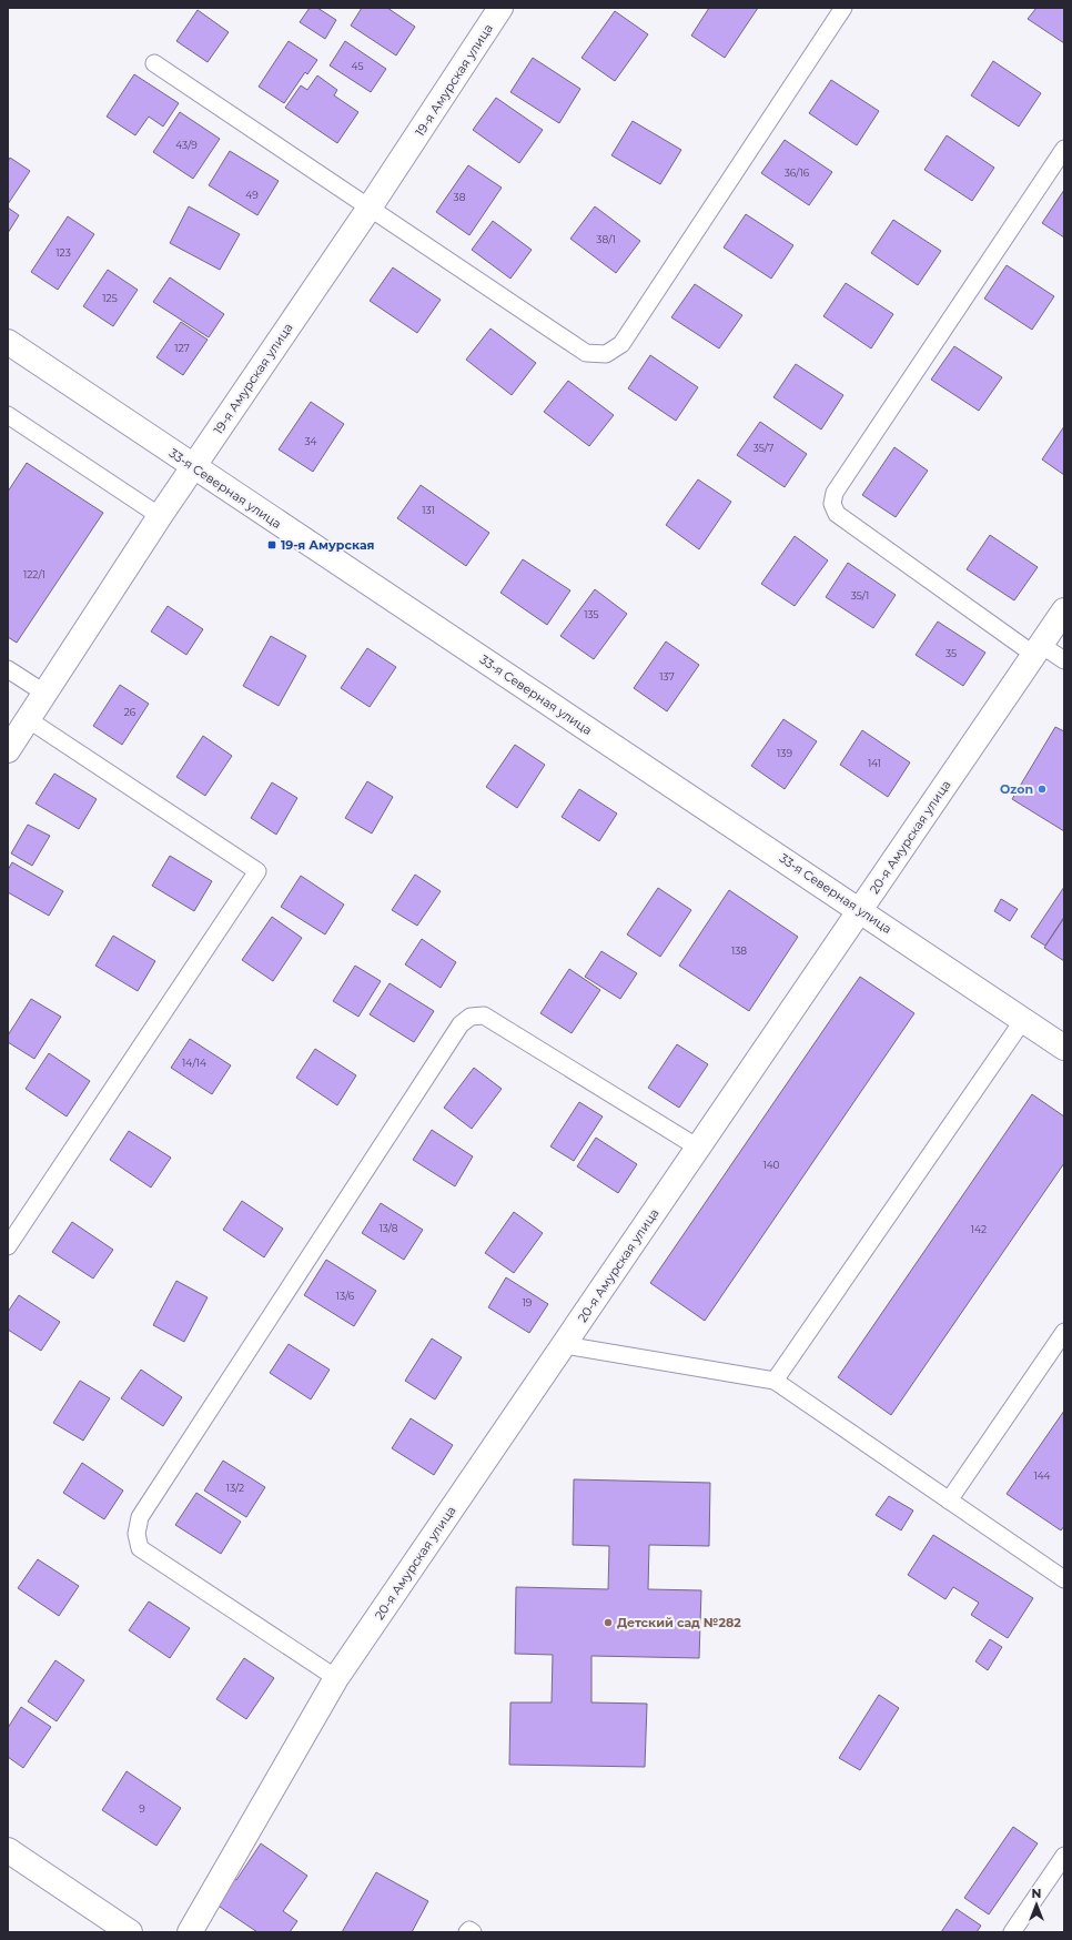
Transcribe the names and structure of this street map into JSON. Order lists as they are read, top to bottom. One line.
{"streets":{"street":["19-я Амурская улица","33-я Северная улица","20-я Амурская улица"]},"crossings":[["19-я Амурская улица","33-я Северная улица"],["33-я Северная улица","20-я Амурская улица"]],"places":{"transit":["19-я Амурская"],"other":["Ozon","Детский сад №282"]},"house_numbers":["45","43/9","36/16","49","38","38/1","123","125","127","34","35/7","131","122/1","35/1","135","35","137","26","139","141","138","14/14","140","13/8","142","13/6","19","144","13/2","9"],"north":"top"}
